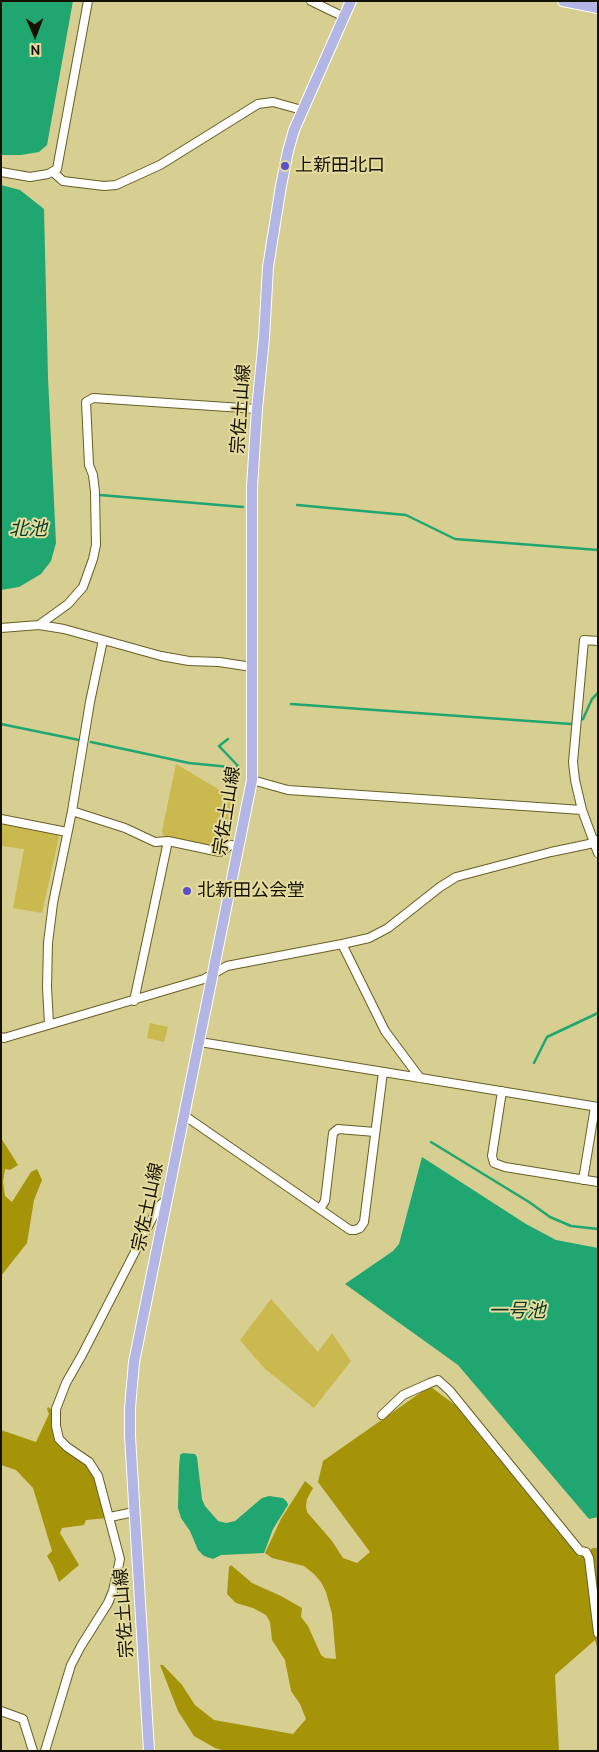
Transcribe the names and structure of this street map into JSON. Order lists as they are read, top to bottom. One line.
{"streets":{"main road":["宗佐土山線"]},"water":["北池","一号池"],"places":["上新田北口","北新田公会堂"],"north":"bottom"}
